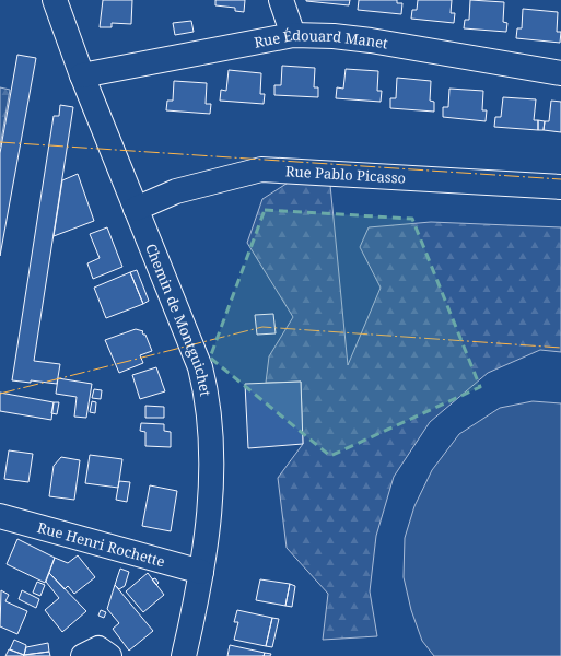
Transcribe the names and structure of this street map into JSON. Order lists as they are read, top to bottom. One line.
{"streets":{"street":["Rue Édouard Manet","Rue Pablo Picasso","Chemin de Montguichet","Rue Henri Rochette"]},"crossings":[["Rue Édouard Manet","Chemin de Montguichet"],["Rue Pablo Picasso","Chemin de Montguichet"],["Chemin de Montguichet","Rue Henri Rochette"]]}
